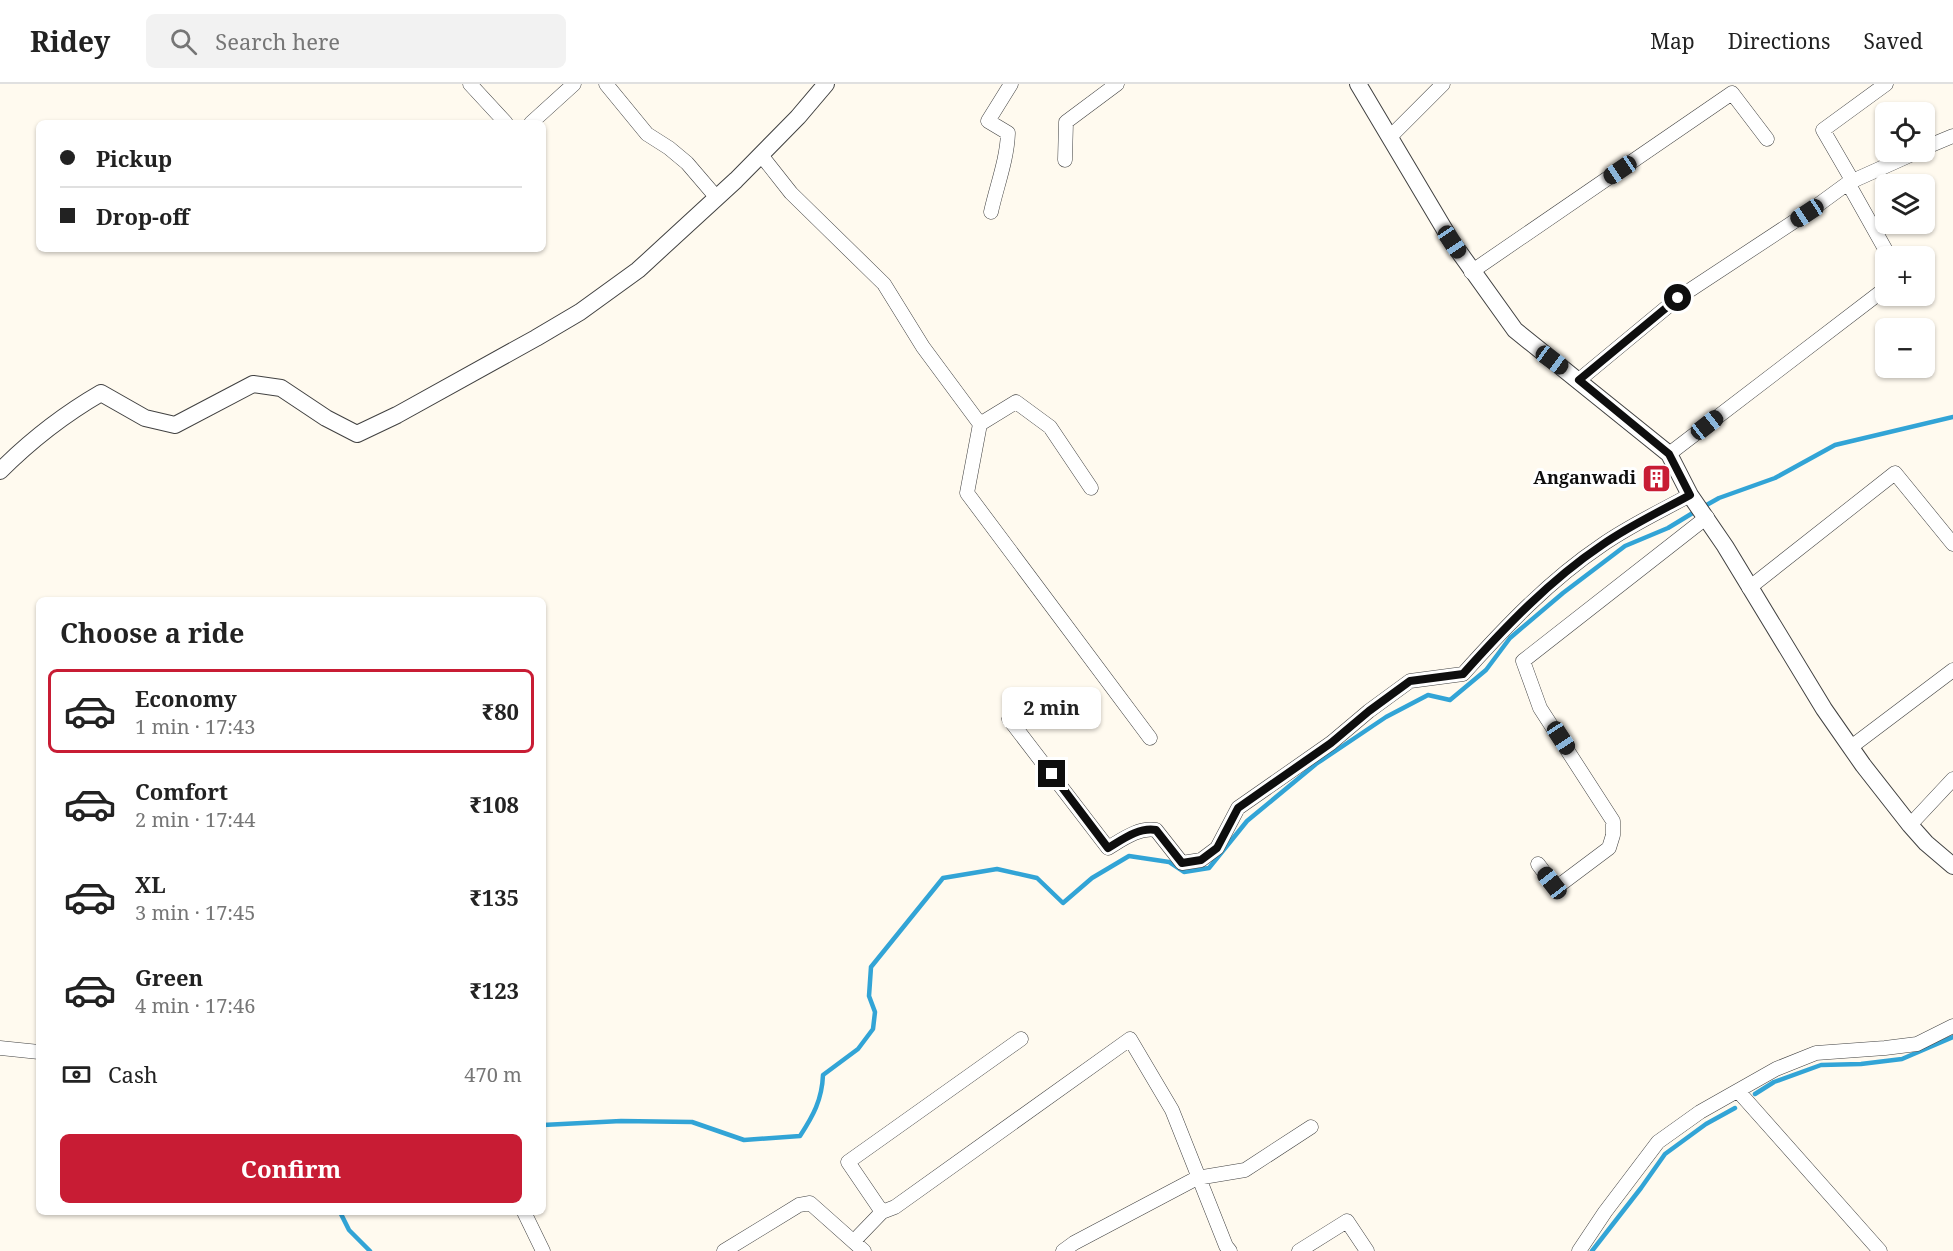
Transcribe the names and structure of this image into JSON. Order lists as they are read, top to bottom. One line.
{"places":{"building":["Anganwadi"]},"page":{"header":"Ridey","search":"Search here","nav":["Map","Directions","Saved"],"map_buttons":["+","−"],"banner":["Pickup","Drop-off"],"heading":"Choose a ride","list":[{"name":"Economy","note":"1 min · 17:43","value":"₹80"},{"name":"Comfort","note":"2 min · 17:44","value":"₹108"},{"name":"XL","note":"3 min · 17:45","value":"₹135"},{"name":"Green","note":"4 min · 17:46","value":"₹123"}],"bubble":"2 min","pay":["Cash","470 m"],"buttons":"Confirm"}}
